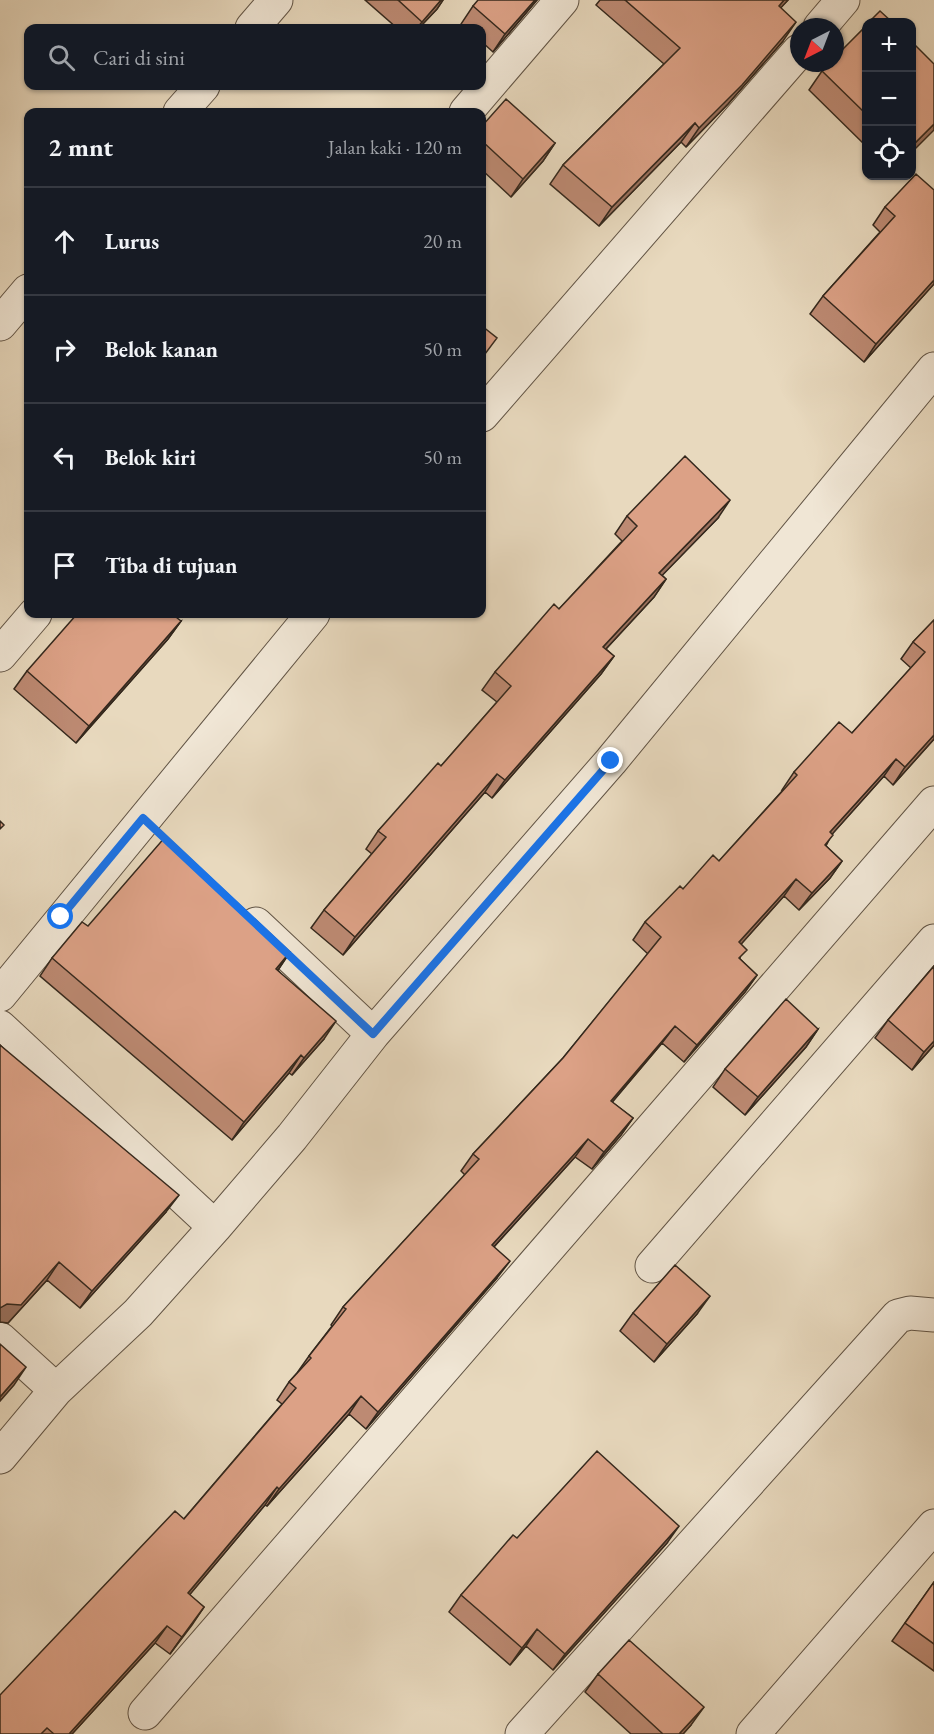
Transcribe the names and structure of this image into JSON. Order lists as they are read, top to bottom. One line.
{"north":"bottom left","page":{"map_buttons":["+","−"],"search":"Cari di sini","heading":["2 mnt","Jalan kaki · 120 m"],"list":[["Lurus","20 m"],["Belok kanan","50 m"],["Belok kiri","50 m"],"Tiba di tujuan"]}}
